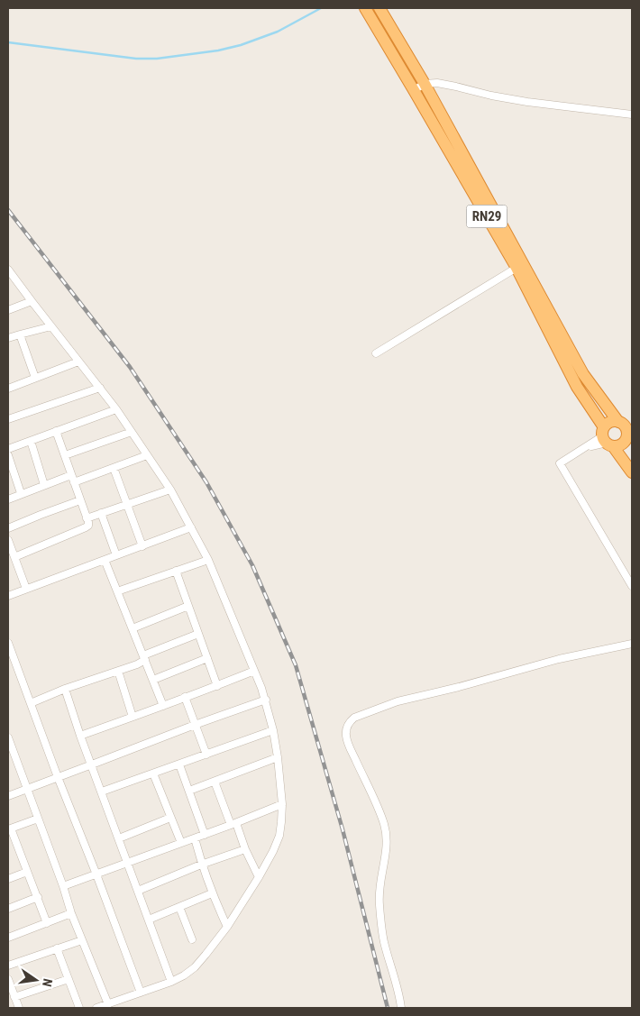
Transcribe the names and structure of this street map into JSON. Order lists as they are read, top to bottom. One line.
{"streets":{"highway":["RN29"]},"north":"right"}
